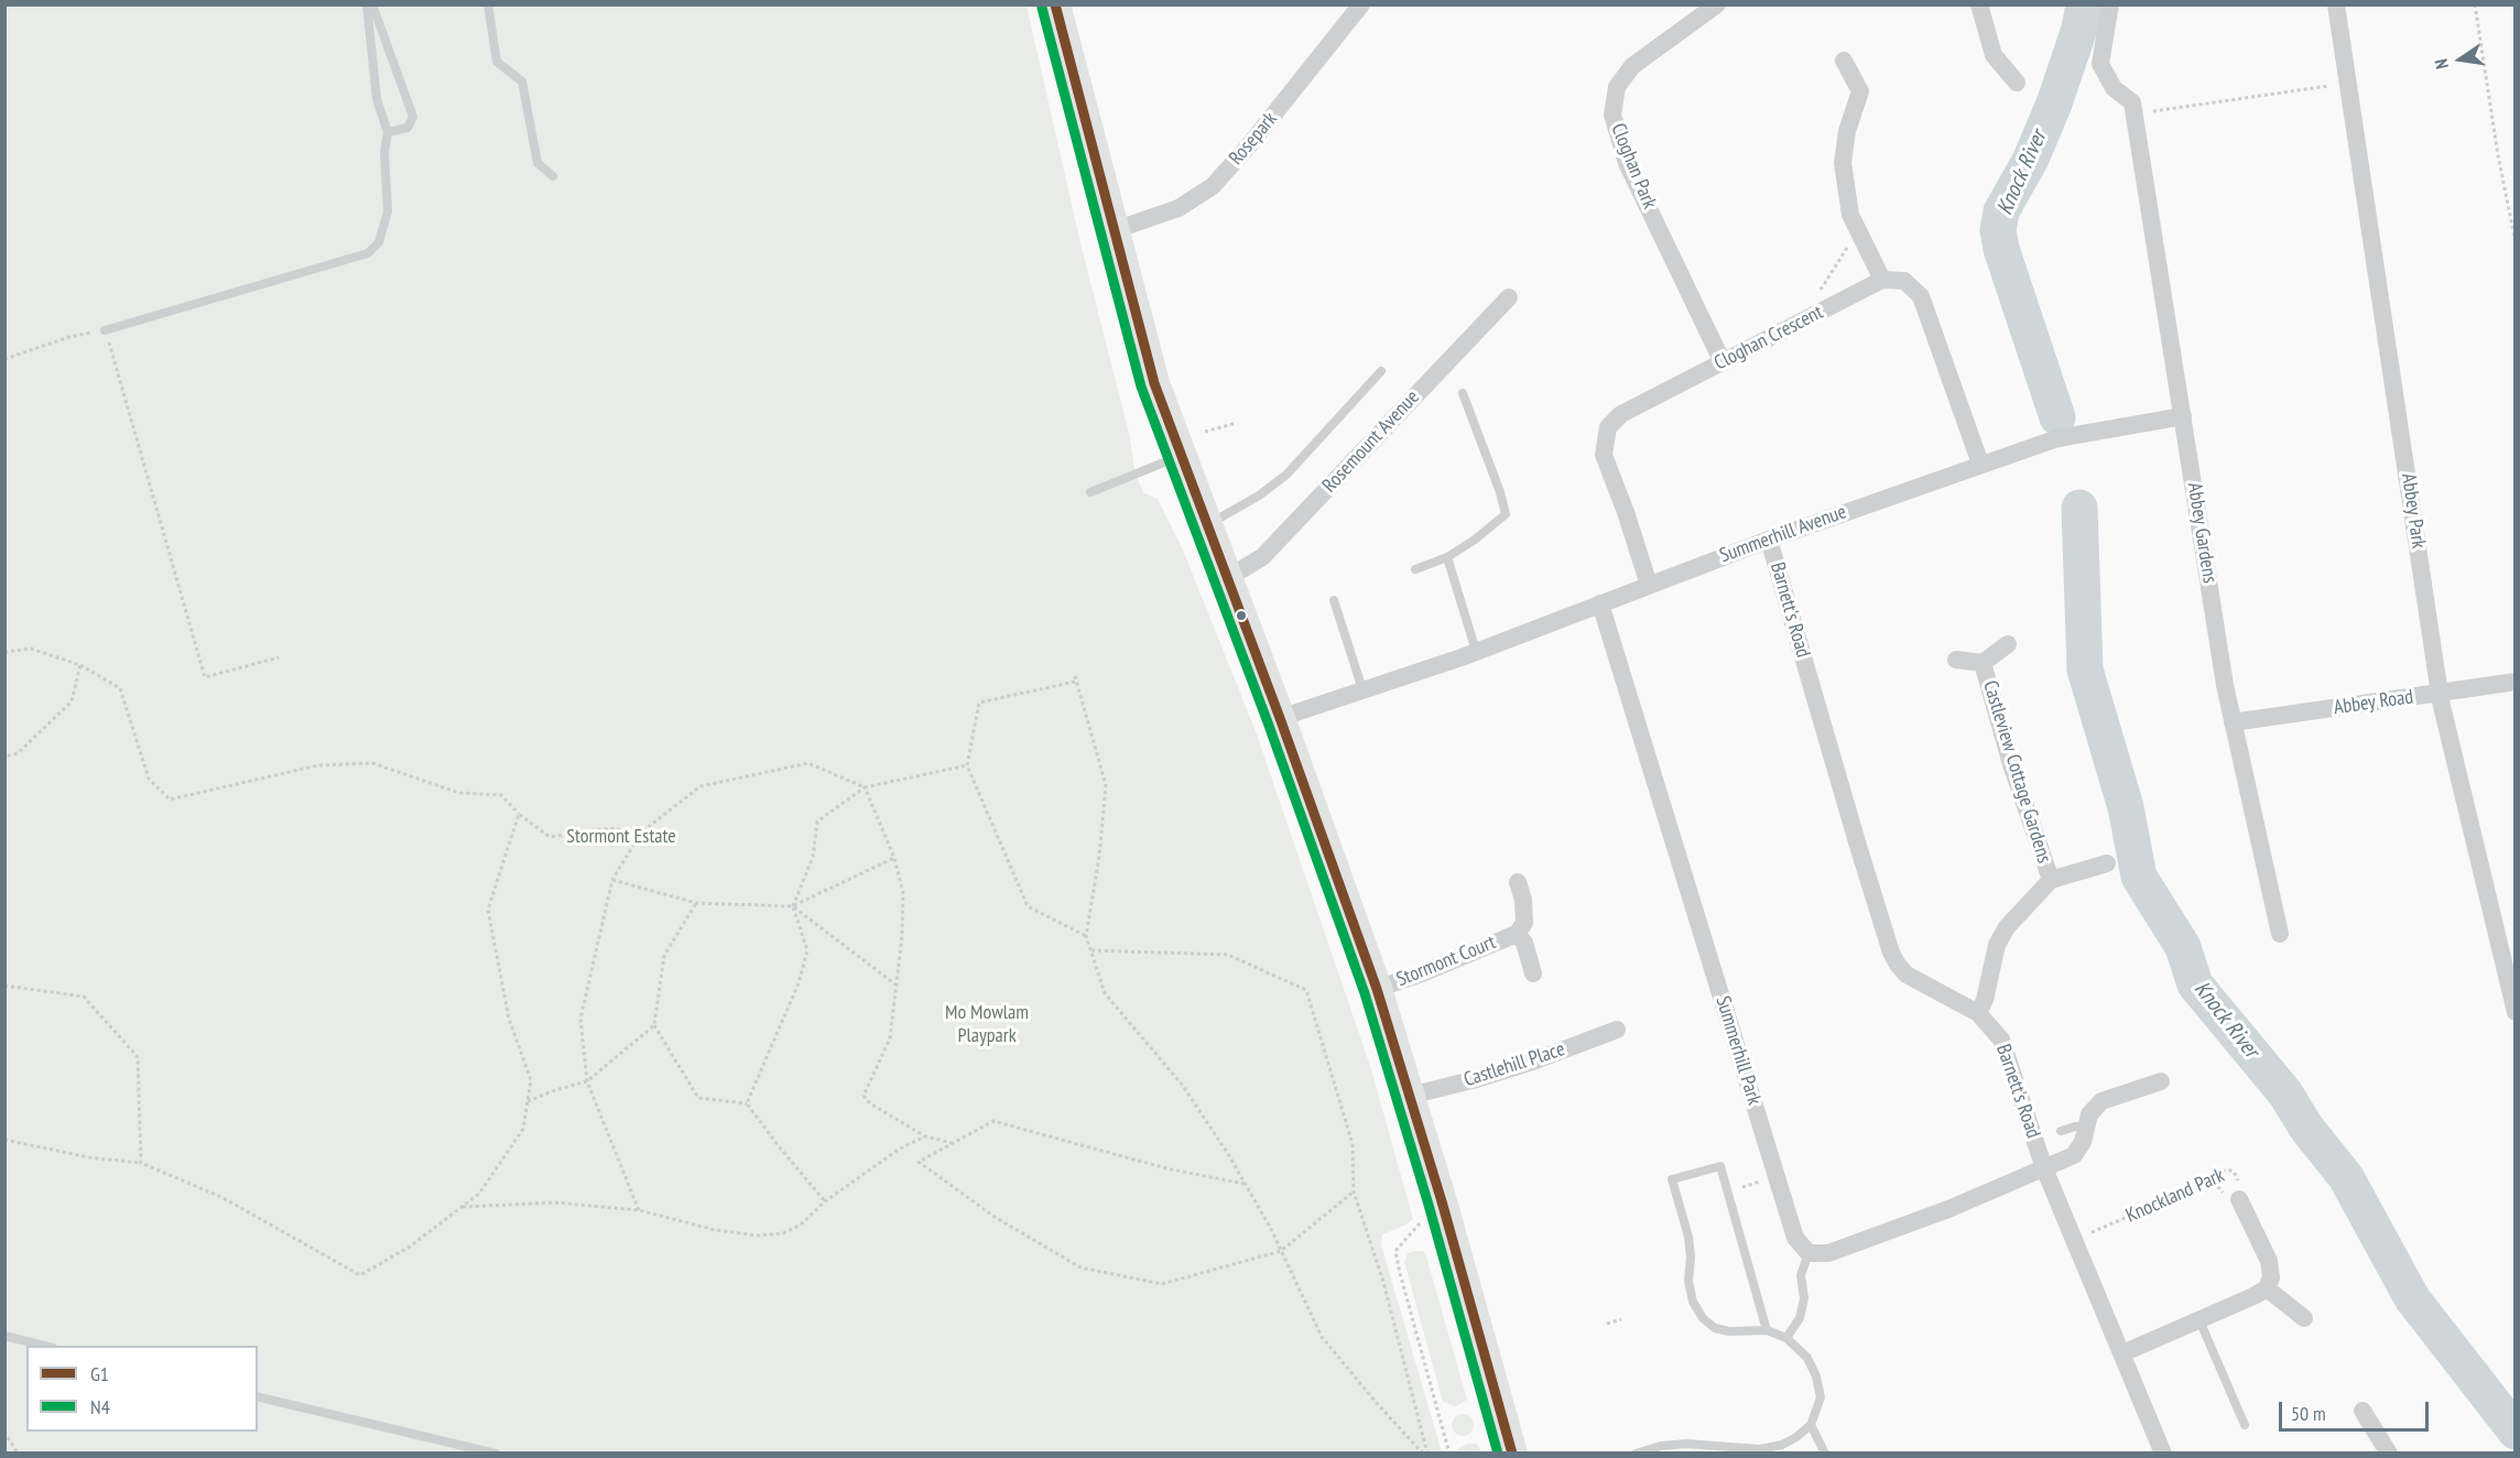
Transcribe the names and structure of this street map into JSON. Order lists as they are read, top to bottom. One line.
{"streets":{"street":["Rosepark","Cloghan Park","Cloghan Crescent","Rosemount Avenue","Abbey Park","Abbey Gardens","Summerhill Avenue","Barnett's Road","Abbey Road","Castleview Cottage Gardens","Stormont Court","Summerhill Park","Castlehill Place","Knockland Park"]},"crossings":[["Cloghan Park","Cloghan Crescent"],["Cloghan Crescent","Summerhill Avenue"],["Abbey Park","Abbey Road"],["Abbey Gardens","Summerhill Avenue"],["Abbey Gardens","Abbey Road"],["Summerhill Avenue","Barnett's Road"],["Summerhill Avenue","Summerhill Park"],["Barnett's Road","Castleview Cottage Gardens"],["Barnett's Road","Knockland Park"]],"water":["Knock River"],"parks":["Stormont Estate","Mo Mowlam Playpark"],"lines":["transit line G1","transit line N4"],"legend":["G1","N4"],"scale_bar":"50 m","north":"left"}
